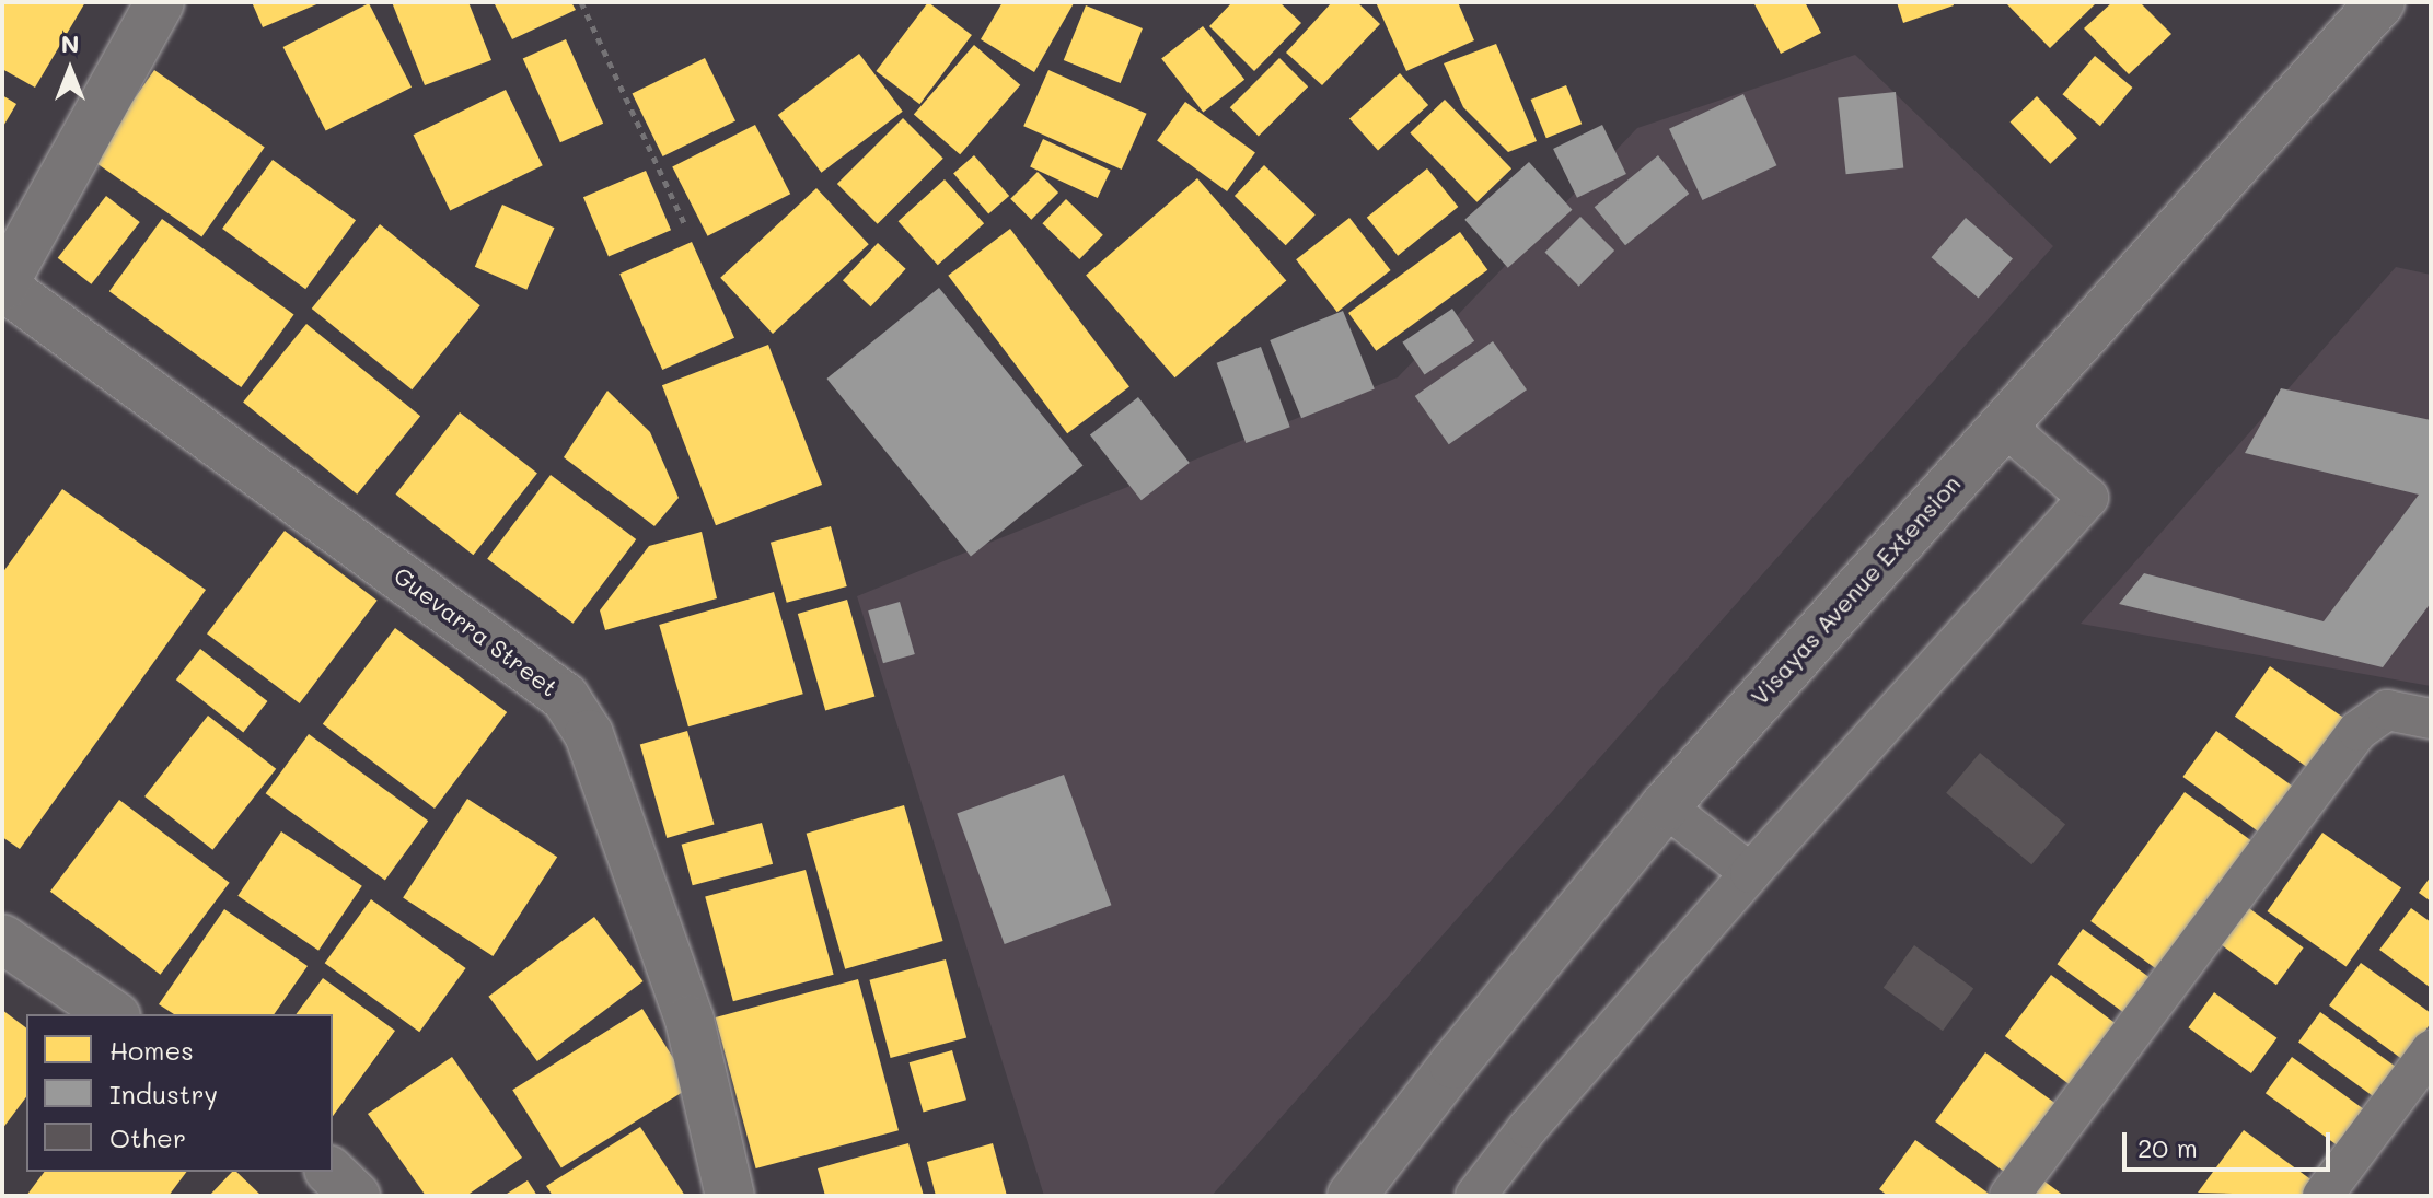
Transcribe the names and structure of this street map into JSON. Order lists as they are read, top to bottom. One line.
{"streets":{"street":["Visayas Avenue Extension","Guevarra Street"]},"legend":["Homes","Industry","Other"],"scale_bar":"20 m","north":"top"}
